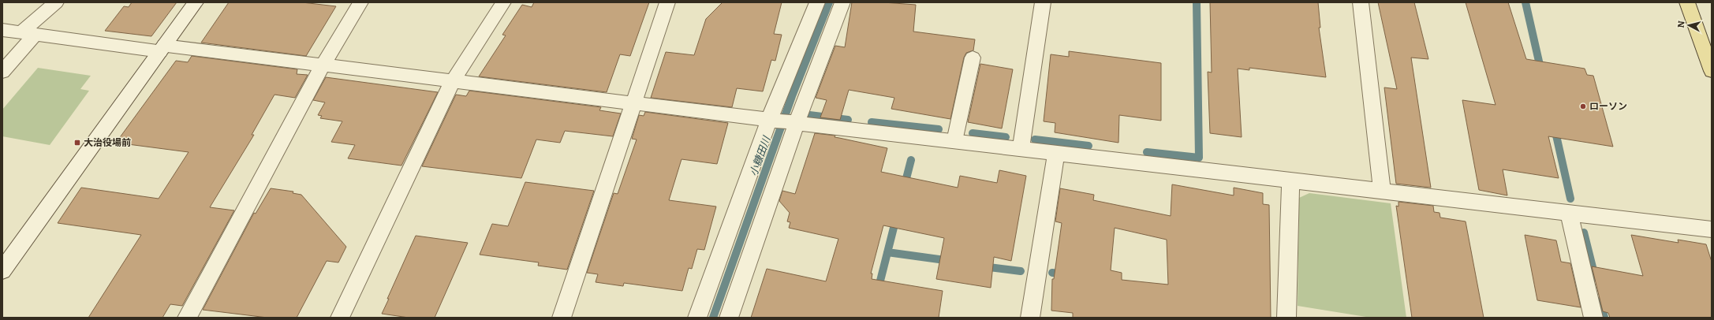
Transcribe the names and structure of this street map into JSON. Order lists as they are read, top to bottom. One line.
{"water":["小糠田川"],"places":{"other":["ローソン"],"transit":["大治役場前"]},"north":"left"}
